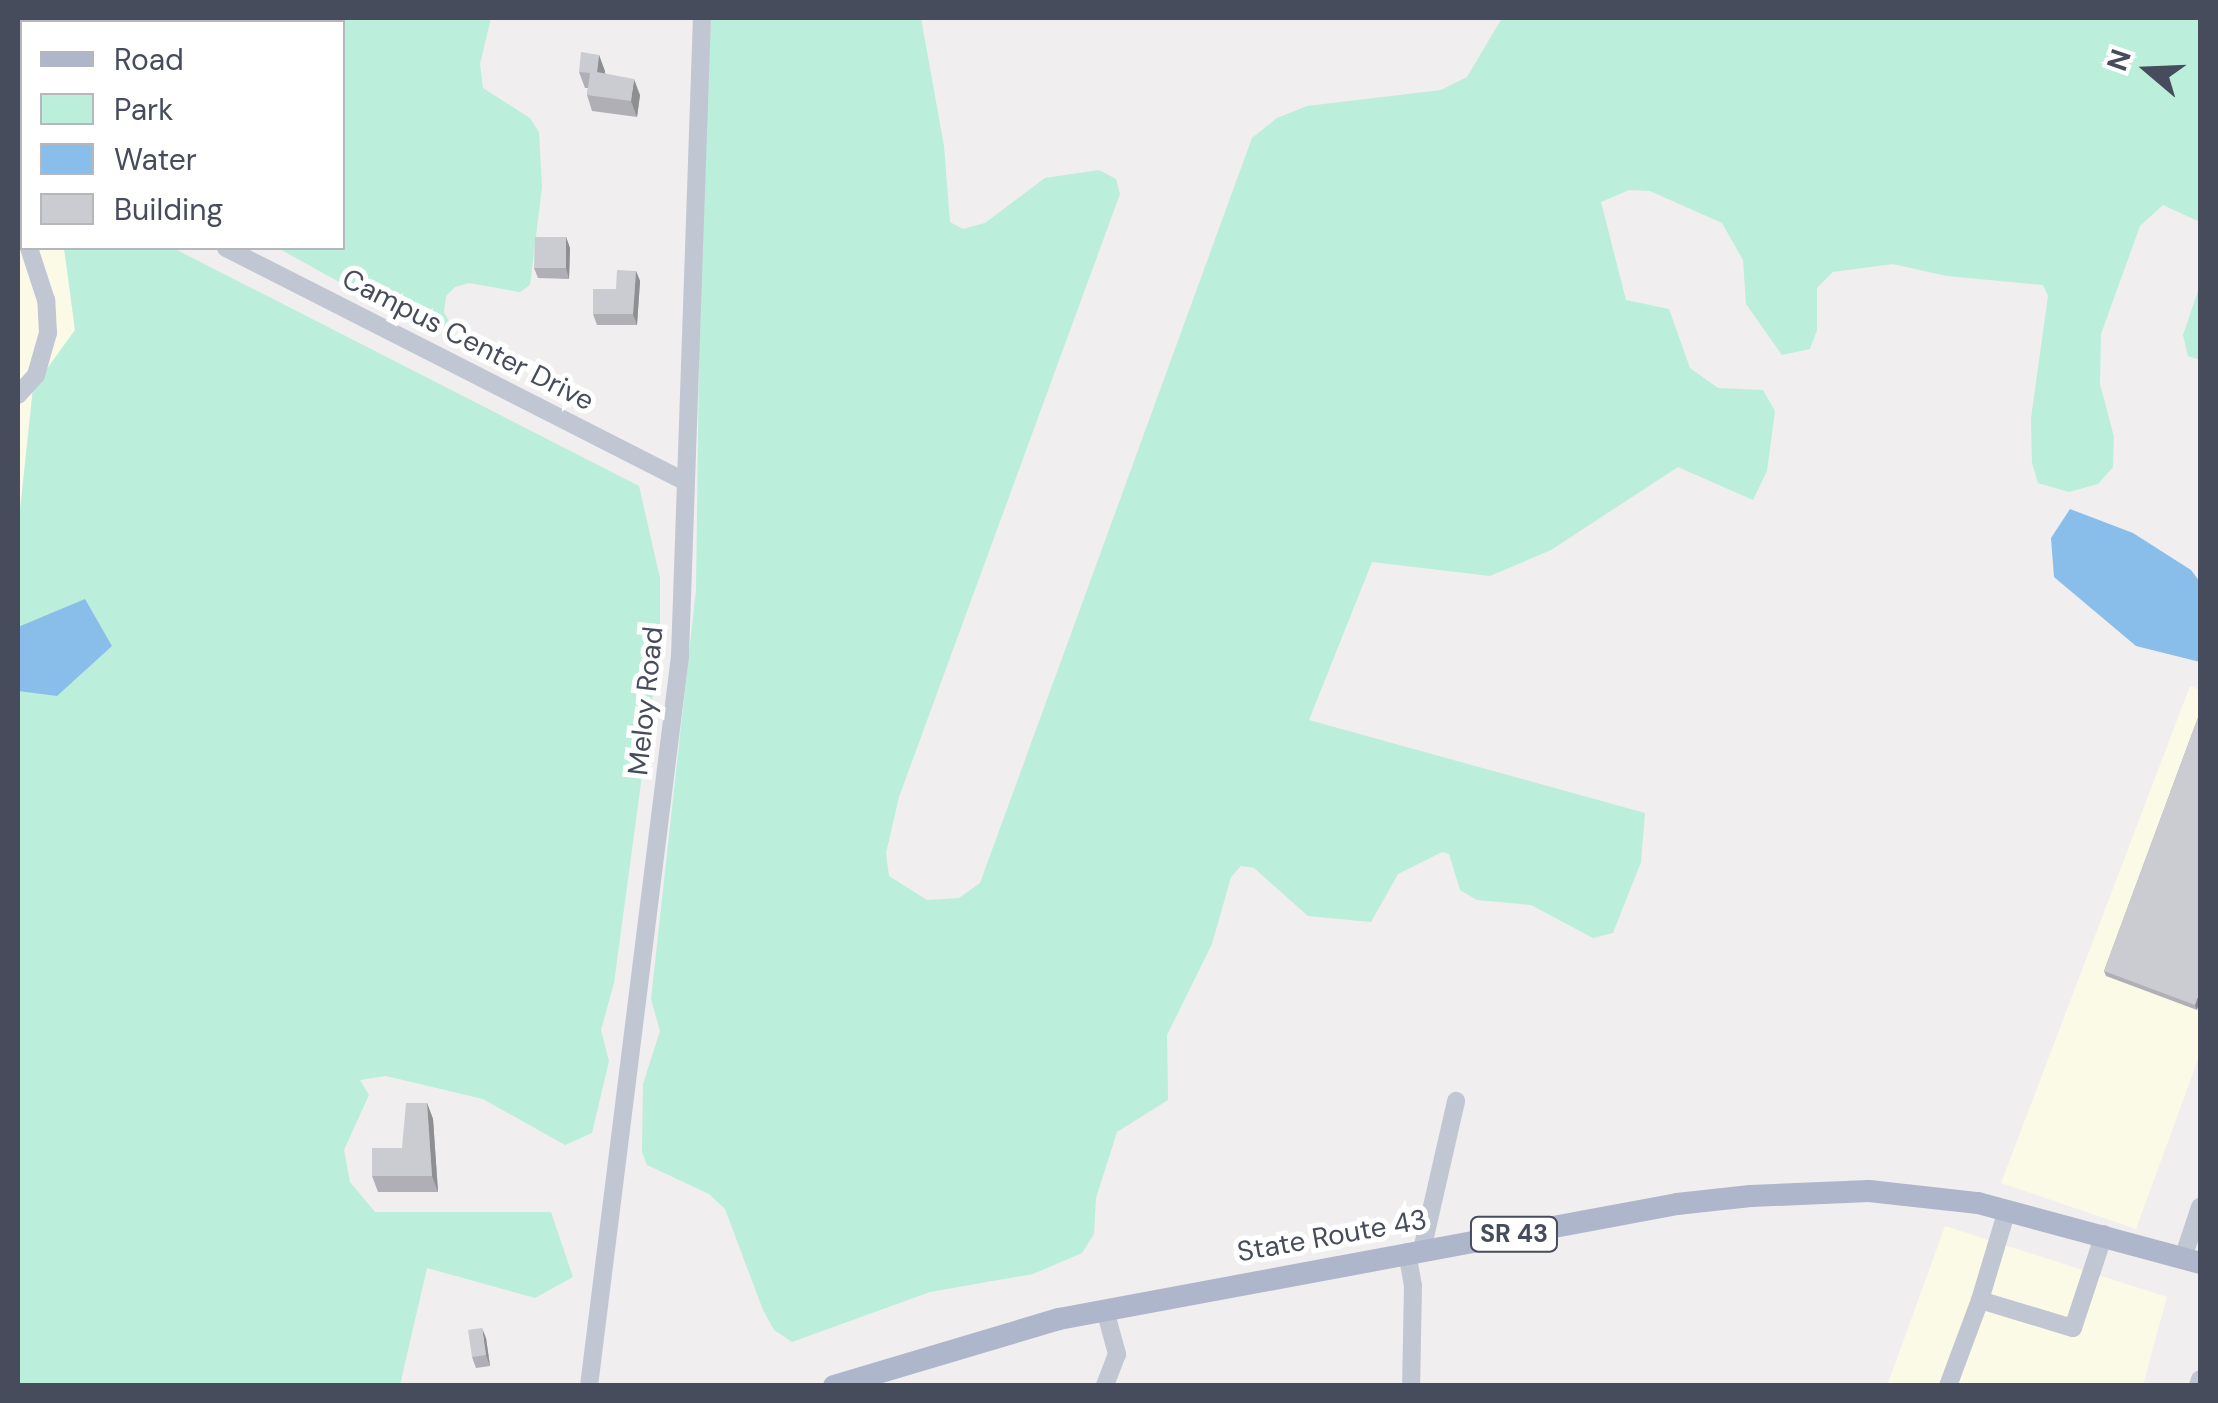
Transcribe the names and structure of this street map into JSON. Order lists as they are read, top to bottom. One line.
{"streets":{"main road":["SR 43","State Route 43"],"street":["Campus Center Drive","Meloy Road"]},"crossings":[["Campus Center Drive","Meloy Road"]],"legend":["Road","Park","Water","Building"],"north":"left"}
